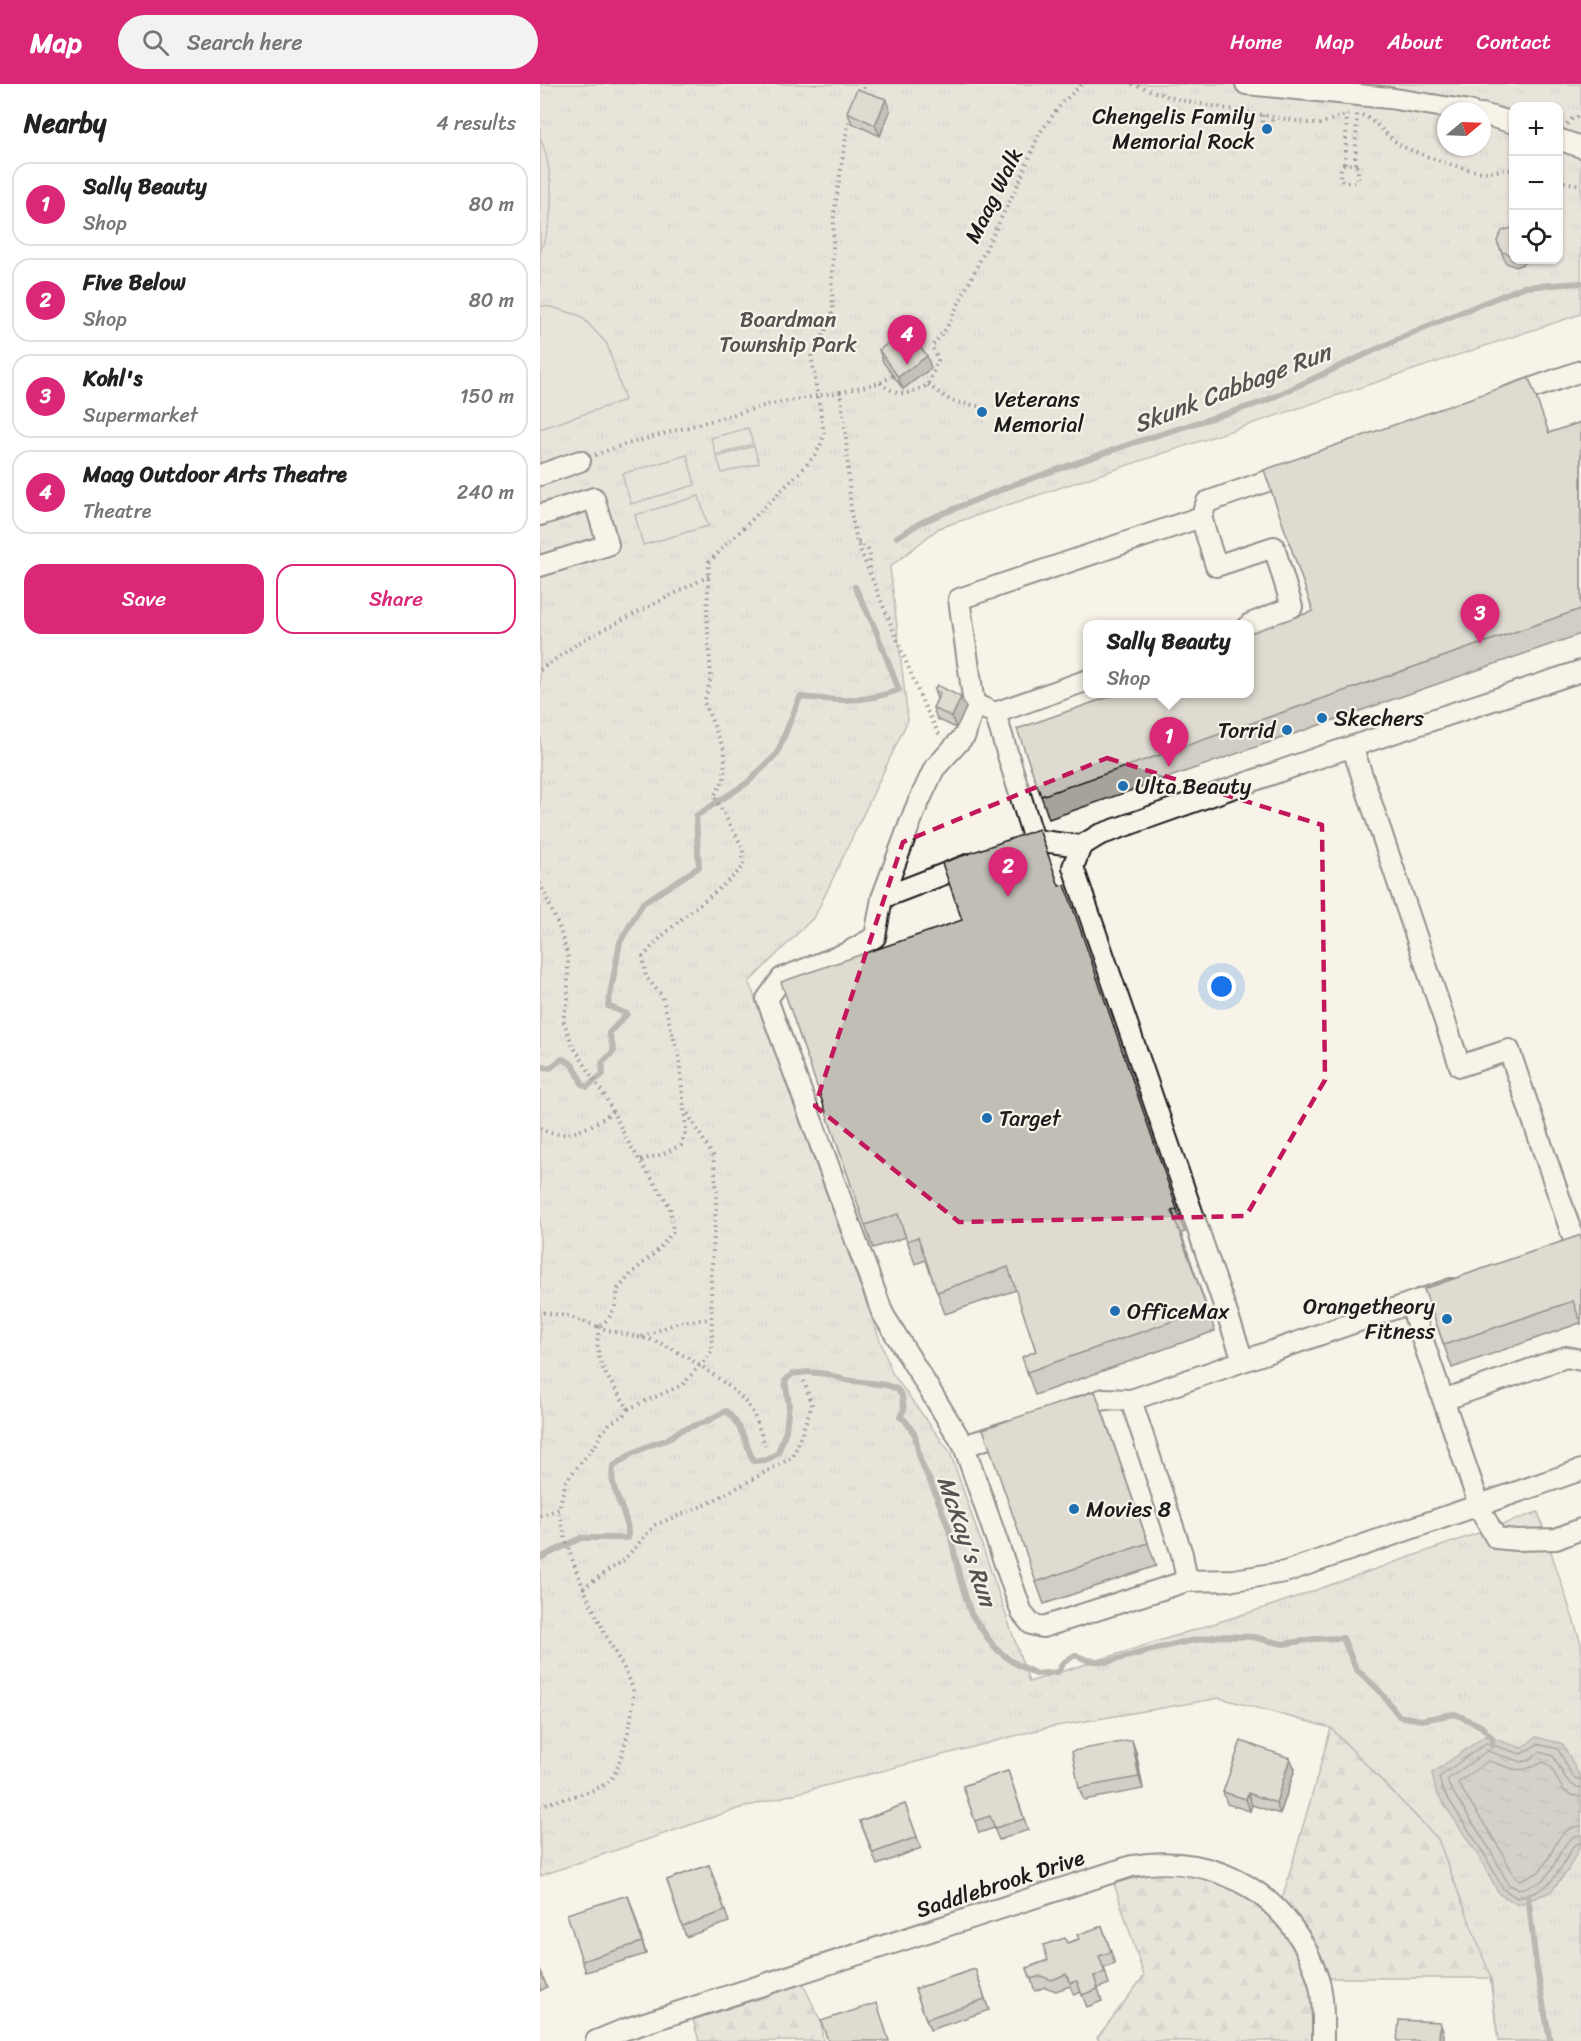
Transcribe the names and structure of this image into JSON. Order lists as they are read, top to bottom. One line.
{"streets":{"street":["Saddlebrook Drive"],"path":["Maag Walk"]},"water":["Skunk Cabbage Run","McKay's Run"],"parks":["Boardman Township Park"],"places":["Chengelis Family Memorial Rock","Veterans Memorial","Skechers","Torrid","Ulta Beauty","Target","OfficeMax","Orangetheory Fitness","Movies 8"],"north":"right","page":{"header":"Map","search":"Search here","nav":["Home","Map","About","Contact"],"heading":["Nearby","4 results"],"map_buttons":["+","−"],"list":[{"mark":"1","name":"Sally Beauty","note":"Shop","value":"80 m"},{"mark":"2","name":"Five Below","note":"Shop","value":"80 m"},{"mark":"3","name":"Kohl's","note":"Supermarket","value":"150 m"},{"mark":"4","name":"Maag Outdoor Arts Theatre","note":"Theatre","value":"240 m"}],"pins":["4","3","1","2"],"buttons":["Save","Share"],"popup":["Sally Beauty","Shop"]}}
